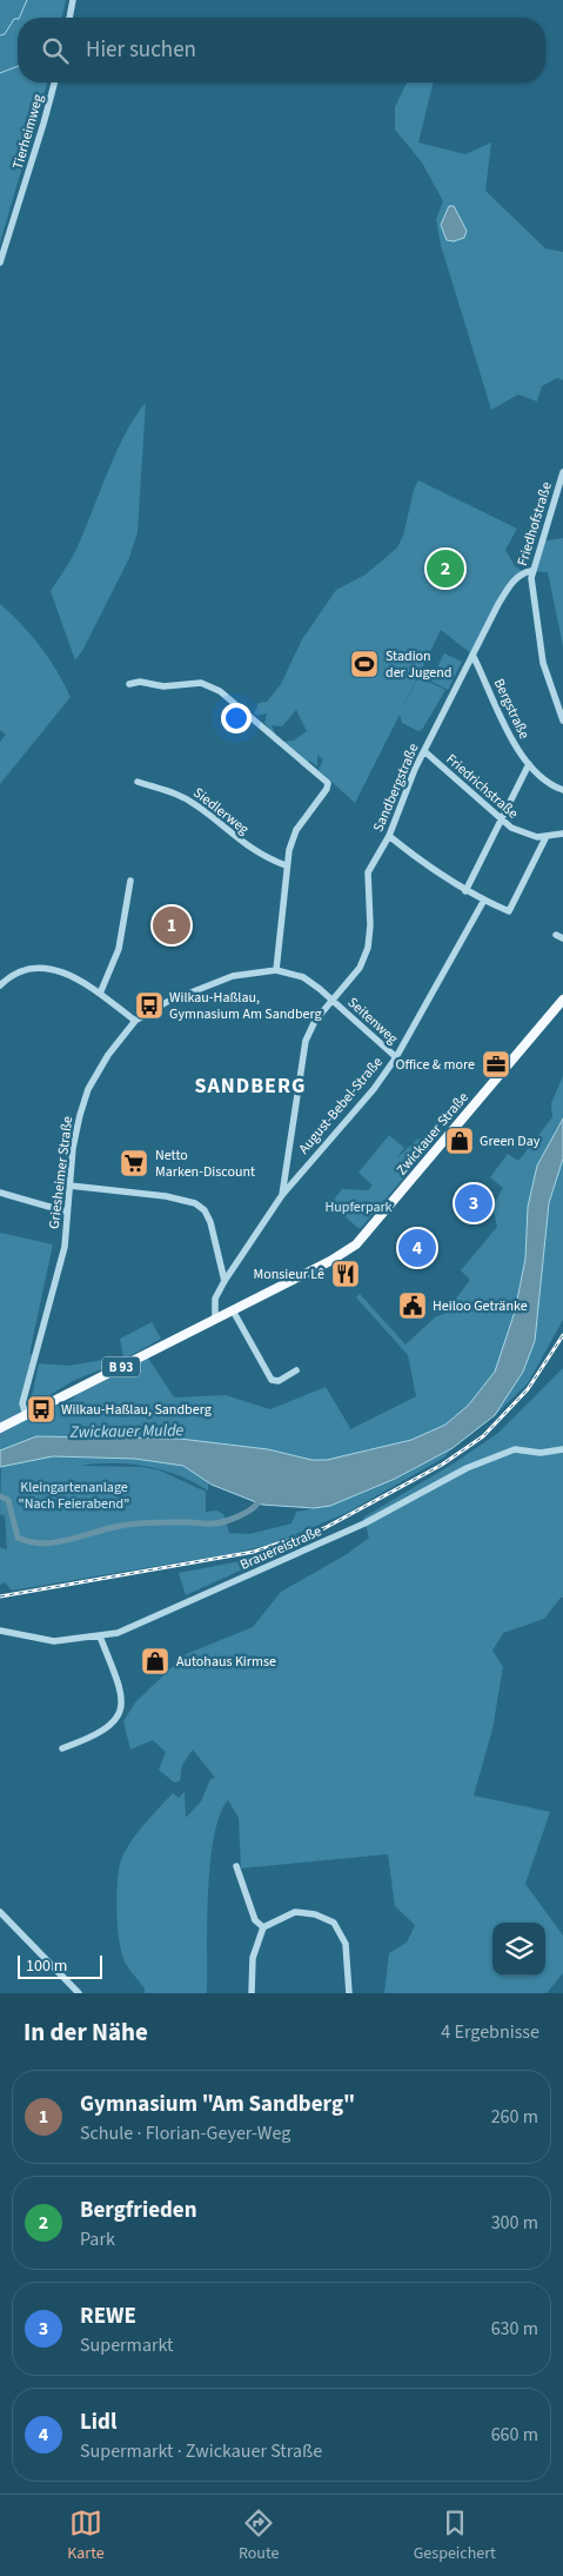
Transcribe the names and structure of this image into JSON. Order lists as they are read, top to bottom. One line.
{"streets":{"main road":["Zwickauer Straße","B 93"],"street":["Tierheimweg","Friedhofstraße","Bergstraße","Friedrichstraße","Sandbergstraße","Siedlerweg","Seitenweg","August-Bebel-Straße","Griesheimer Straße","Brauereistraße"]},"crossings":[["Friedhofstraße","Sandbergstraße"],["Bergstraße","Sandbergstraße"],["Friedrichstraße","Sandbergstraße"],["Sandbergstraße","Seitenweg"],["Sandbergstraße","August-Bebel-Straße"],["Sandbergstraße","Griesheimer Straße"],["Seitenweg","August-Bebel-Straße"],["Seitenweg","Griesheimer Straße"],["August-Bebel-Straße","Zwickauer Straße"],["Zwickauer Straße","Griesheimer Straße"],["Zwickauer Straße","B 93"],["Griesheimer Straße","B 93"]],"districts":["SANDBERG"],"water":["Zwickauer Mulde"],"parks":["Hupferpark","Kleingartenanlage \"Nach Feierabend\""],"places":{"sports":["Stadion der Jugend"],"bus stop":["Wilkau-Haßlau, Gymnasium Am Sandberg","Wilkau-Haßlau, Sandberg"],"office":["Office & more"],"shop":["Green Day","Autohaus Kirmse"],"supermarket":["Netto Marken-Discount"],"restaurant":["Monsieur Lê"],"public building":["Heiloo Getränke"]},"scale_bar":"100 m","page":{"search":"Hier suchen","pins":["2","1","3","4"],"scale":"100 m","heading":["In der Nähe","4 Ergebnisse"],"list":[{"mark":"1","name":"Gymnasium \"Am Sandberg\"","note":"Schule · Florian-Geyer-Weg","value":"260 m"},{"mark":"2","name":"Bergfrieden","note":"Park","value":"300 m"},{"mark":"3","name":"REWE","note":"Supermarkt","value":"630 m"},{"mark":"4","name":"Lidl","note":"Supermarkt · Zwickauer Straße","value":"660 m"}],"nav":["Karte","Route","Gespeichert"]}}
